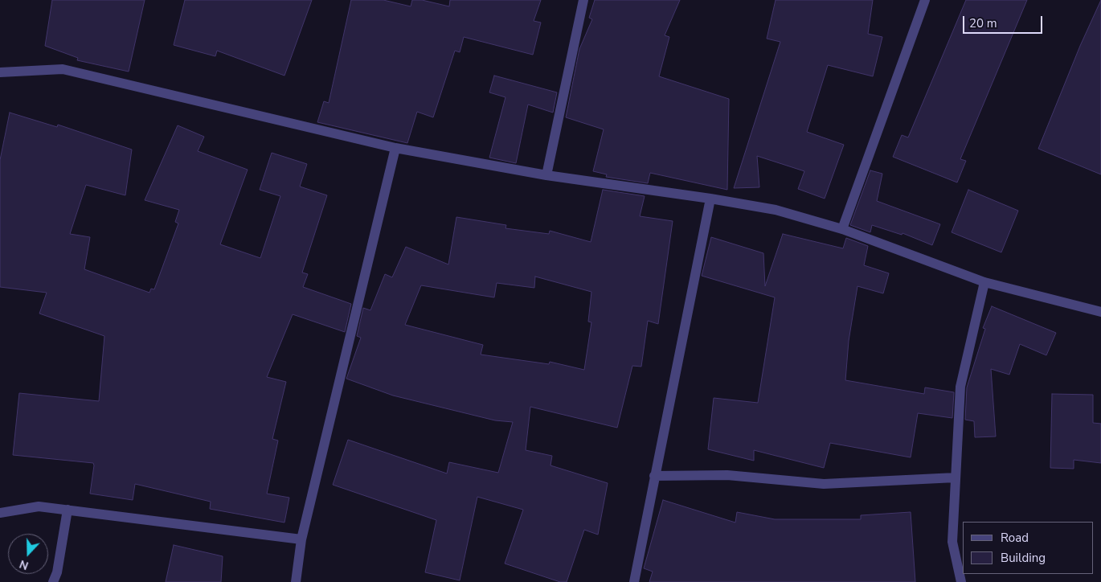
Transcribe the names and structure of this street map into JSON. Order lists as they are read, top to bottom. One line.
{"legend":["Road","Building"],"scale_bar":"20 m","north":"bottom"}
